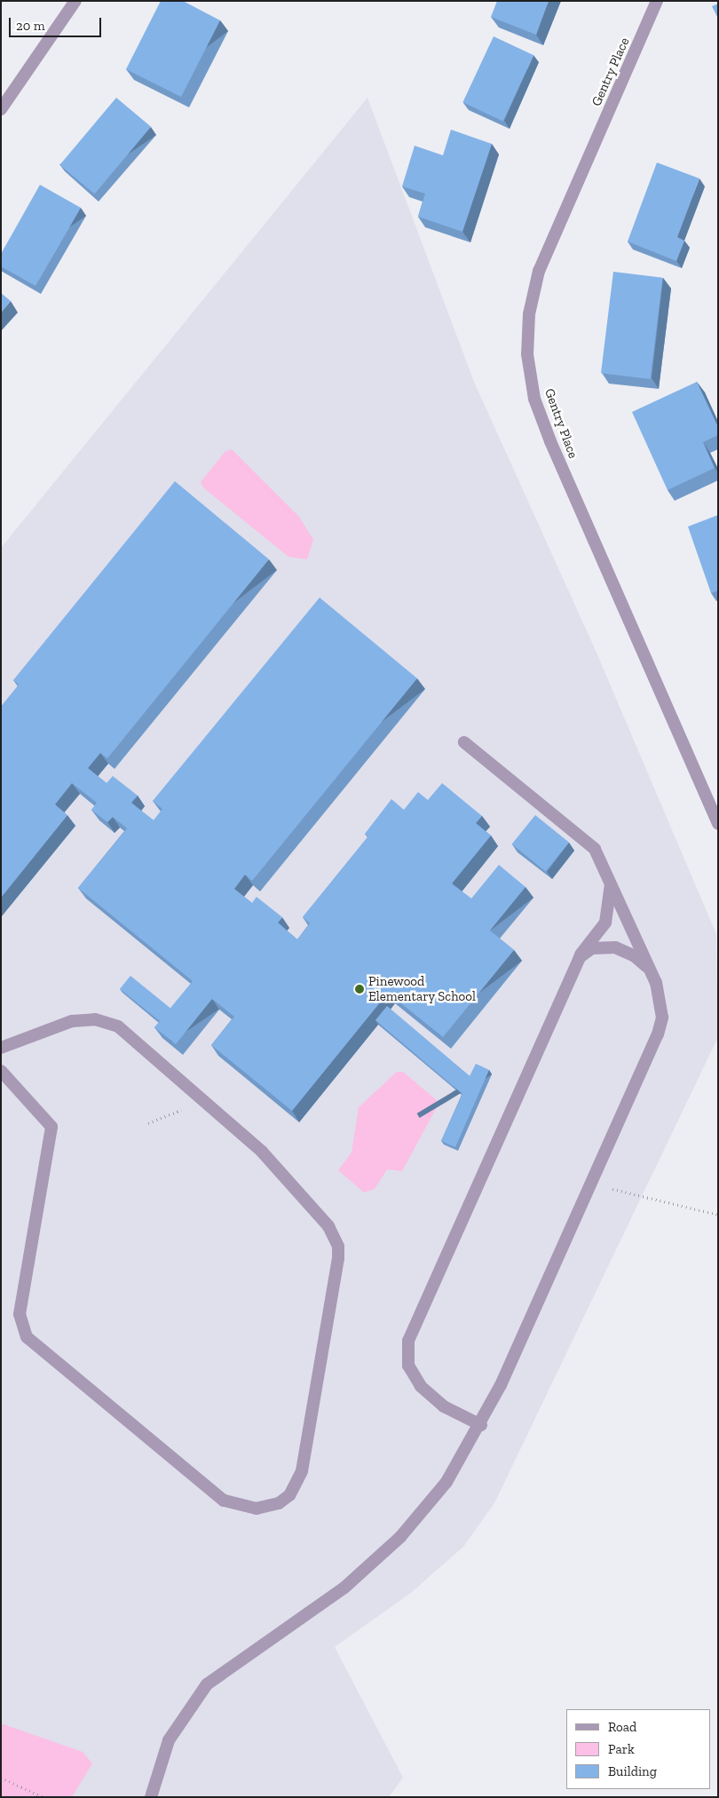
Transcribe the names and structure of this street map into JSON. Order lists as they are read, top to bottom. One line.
{"streets":{"street":["Gentry Place"]},"places":["Pinewood Elementary School"],"legend":["Road","Park","Building"],"scale_bar":"20 m"}
